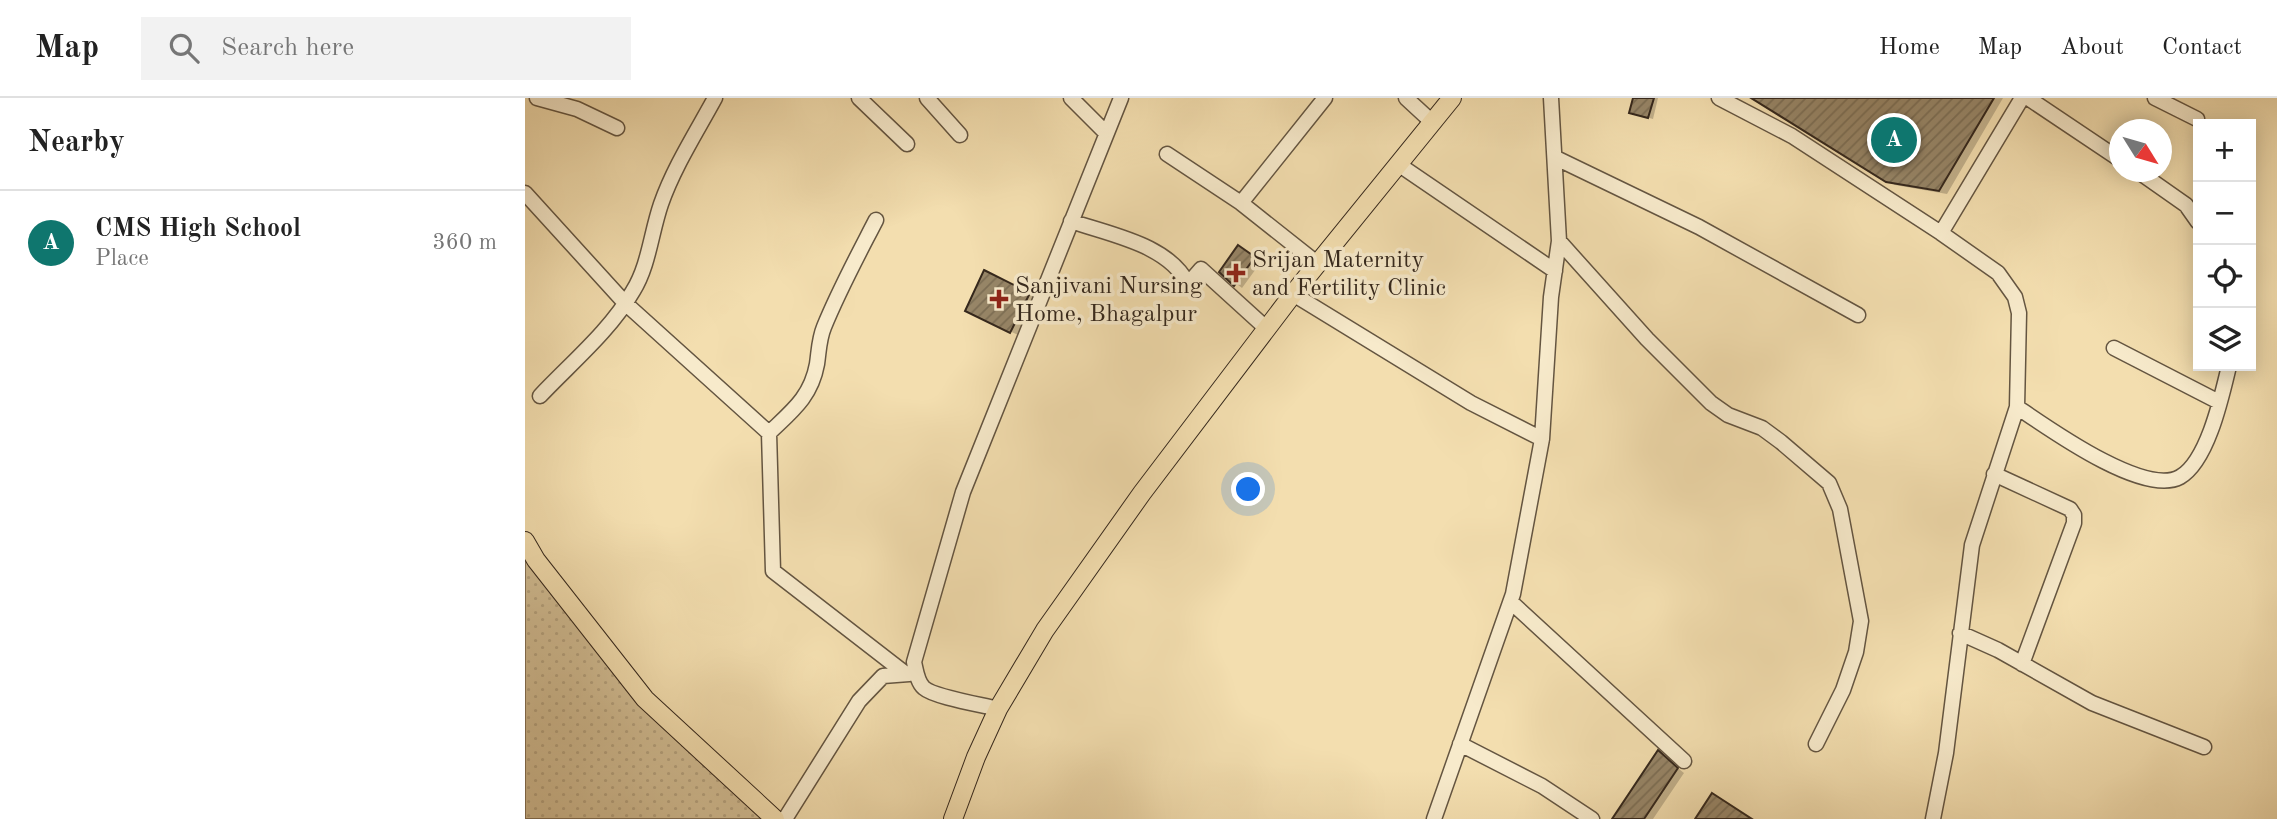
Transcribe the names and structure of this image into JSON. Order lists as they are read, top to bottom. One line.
{"places":{"health":["Srijan Maternity and Fertility Clinic","Sanjivani Nursing Home, Bhagalpur"]},"north":"bottom right","page":{"header":"Map","search":"Search here","nav":["Home","Map","About","Contact"],"heading":"Nearby","pins":"A","map_buttons":["+","−"],"list":[{"mark":"A","name":"CMS High School","note":"Place","value":"360 m"}]}}
